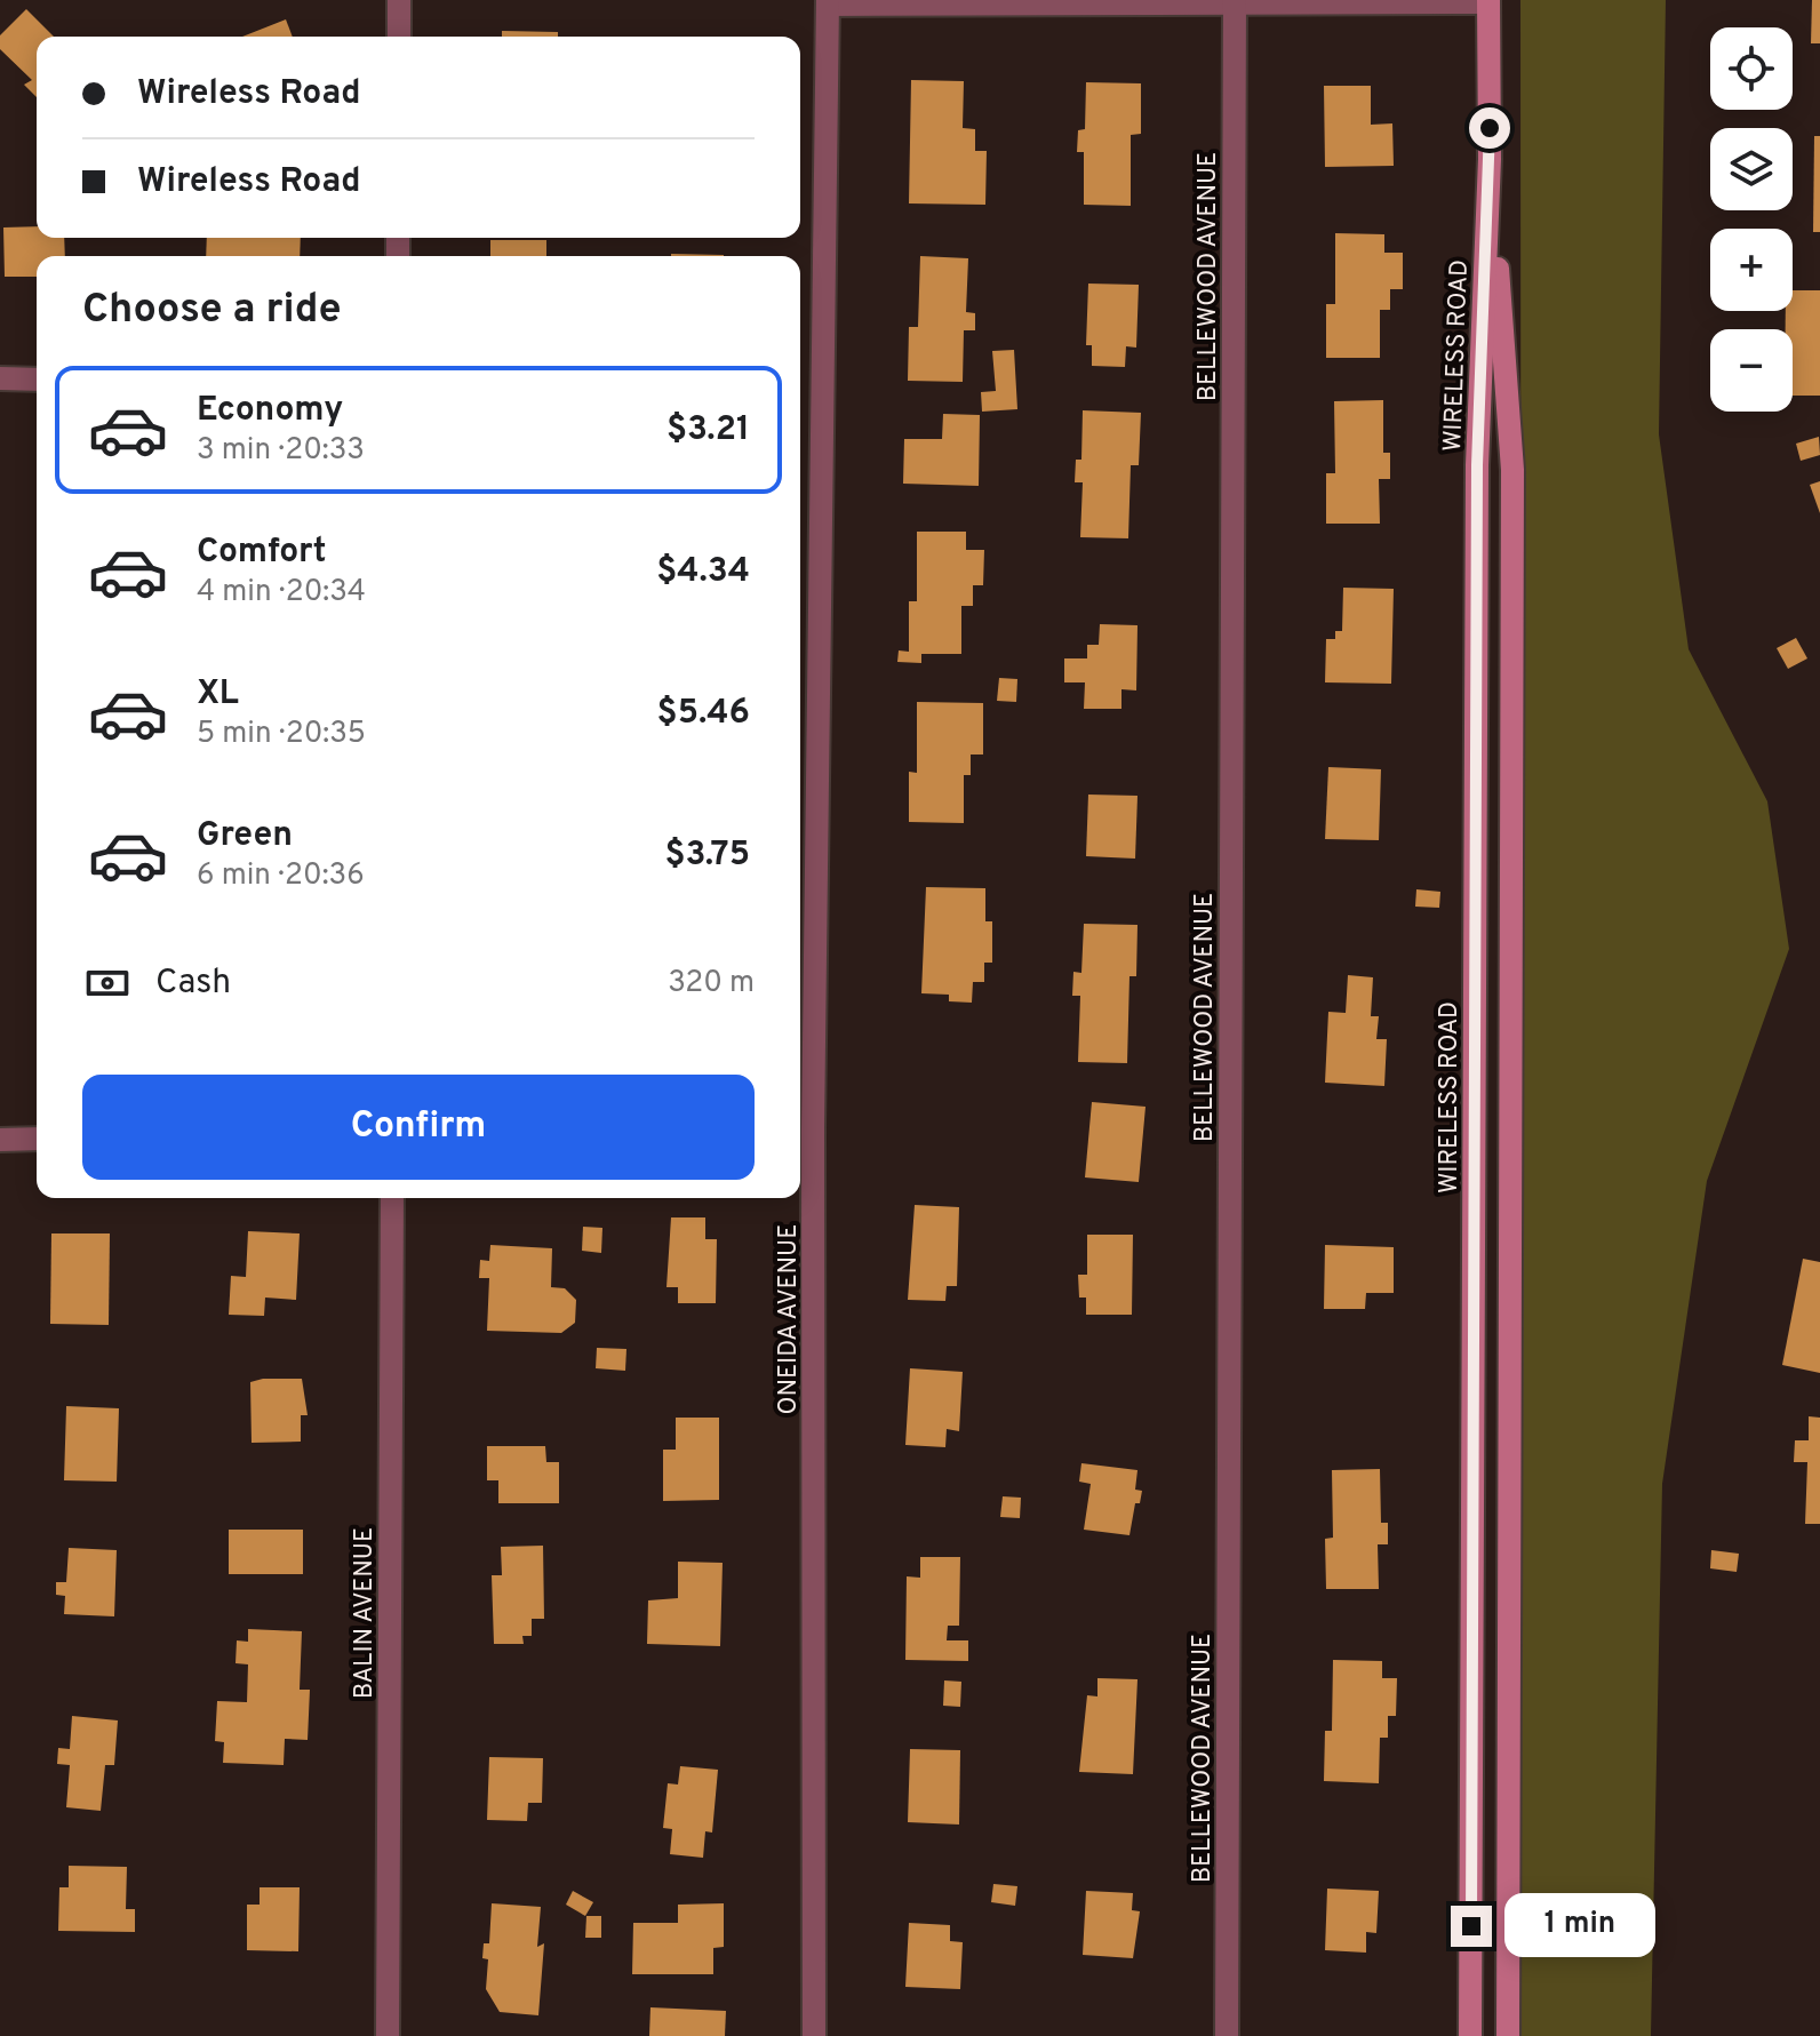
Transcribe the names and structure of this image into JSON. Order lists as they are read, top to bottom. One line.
{"streets":{"main road":["WIRELESS ROAD"],"street":["BELLEWOOD AVENUE","ONEIDA AVENUE","BALIN AVENUE"]},"page":{"map_buttons":["+","−"],"banner":["Wireless Road","Wireless Road"],"heading":"Choose a ride","list":[{"name":"Economy","note":"3 min · 20:33","value":"$3.21"},{"name":"Comfort","note":"4 min · 20:34","value":"$4.34"},{"name":"XL","note":"5 min · 20:35","value":"$5.46"},{"name":"Green","note":"6 min · 20:36","value":"$3.75"}],"pay":["Cash","320 m"],"buttons":"Confirm","bubble":"1 min"}}
